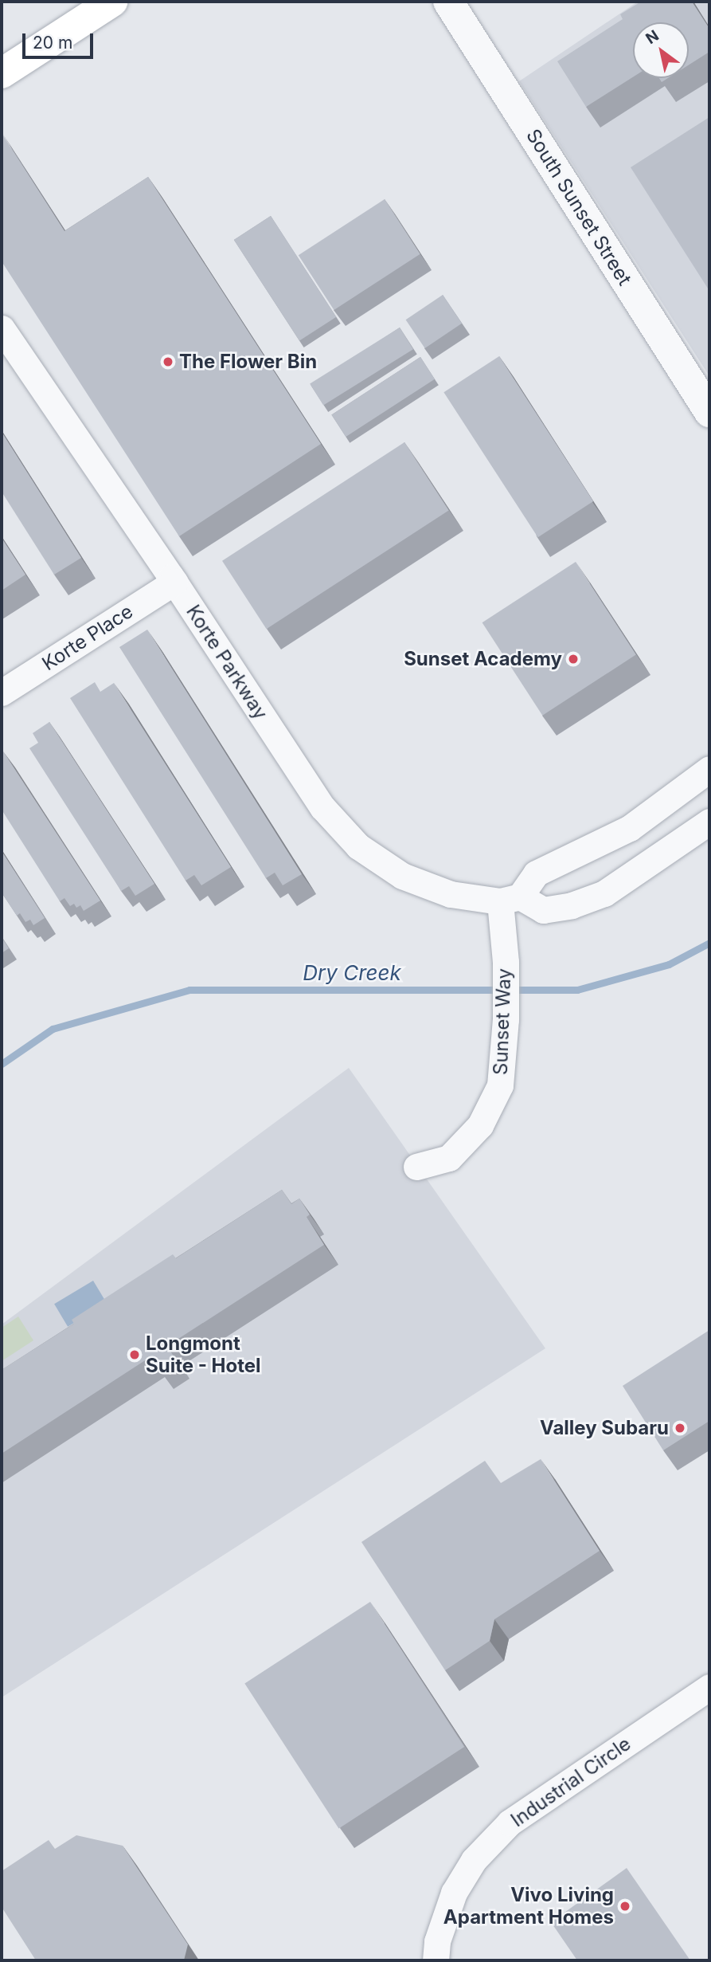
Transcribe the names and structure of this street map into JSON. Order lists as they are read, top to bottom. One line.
{"streets":{"street":["South Sunset Street","Korte Place","Korte Parkway","Sunset Way","Industrial Circle"]},"crossings":[["Korte Place","Korte Parkway"],["Korte Parkway","Sunset Way"]],"water":["Dry Creek"],"places":["The Flower Bin","Sunset Academy","Longmont Suite - Hotel","Valley Subaru","Vivo Living Apartment Homes"],"scale_bar":"20 m","north":"top left"}
